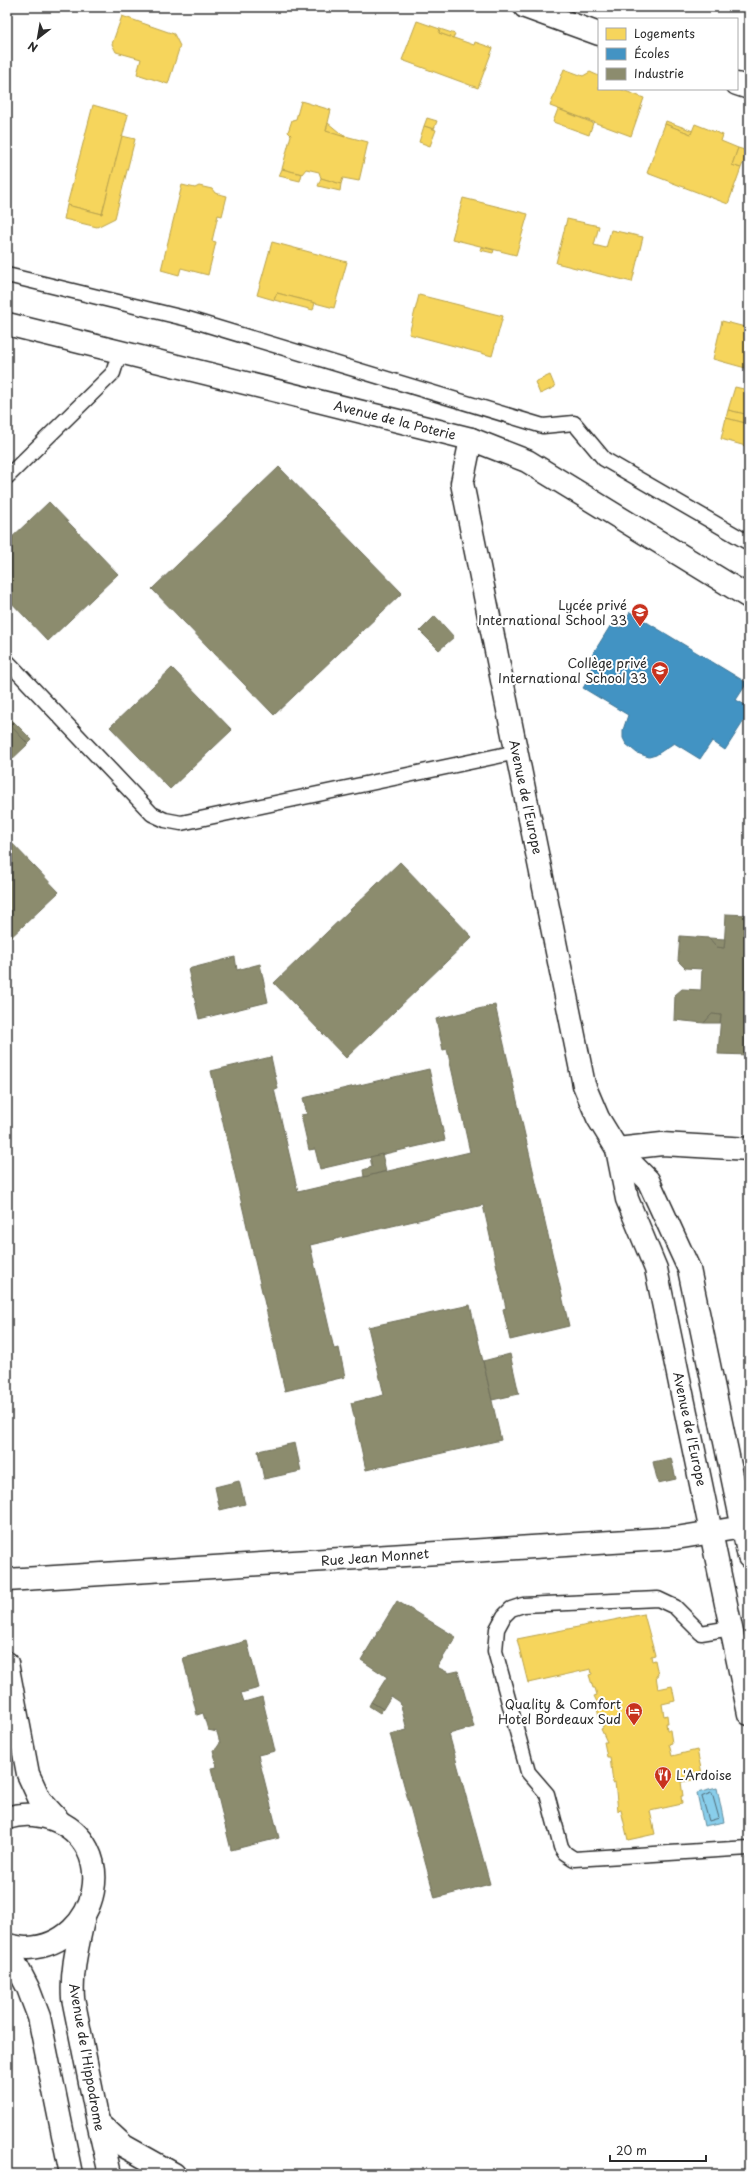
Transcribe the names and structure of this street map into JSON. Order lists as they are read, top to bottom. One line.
{"streets":{"street":["Avenue de la Poterie","Avenue de l'Europe","Rue Jean Monnet","Avenue de l'Hippodrome"]},"crossings":[["Avenue de la Poterie","Avenue de l'Europe"],["Avenue de l'Europe","Rue Jean Monnet"]],"places":{"school or university":["Lycée privé International School 33","Collège privé International School 33"],"hotel":["Quality & Comfort Hotel Bordeaux Sud"],"restaurant":["L'Ardoise"]},"legend":["Logements","Écoles","Industrie"],"scale_bar":"20 m","north":"bottom left"}
